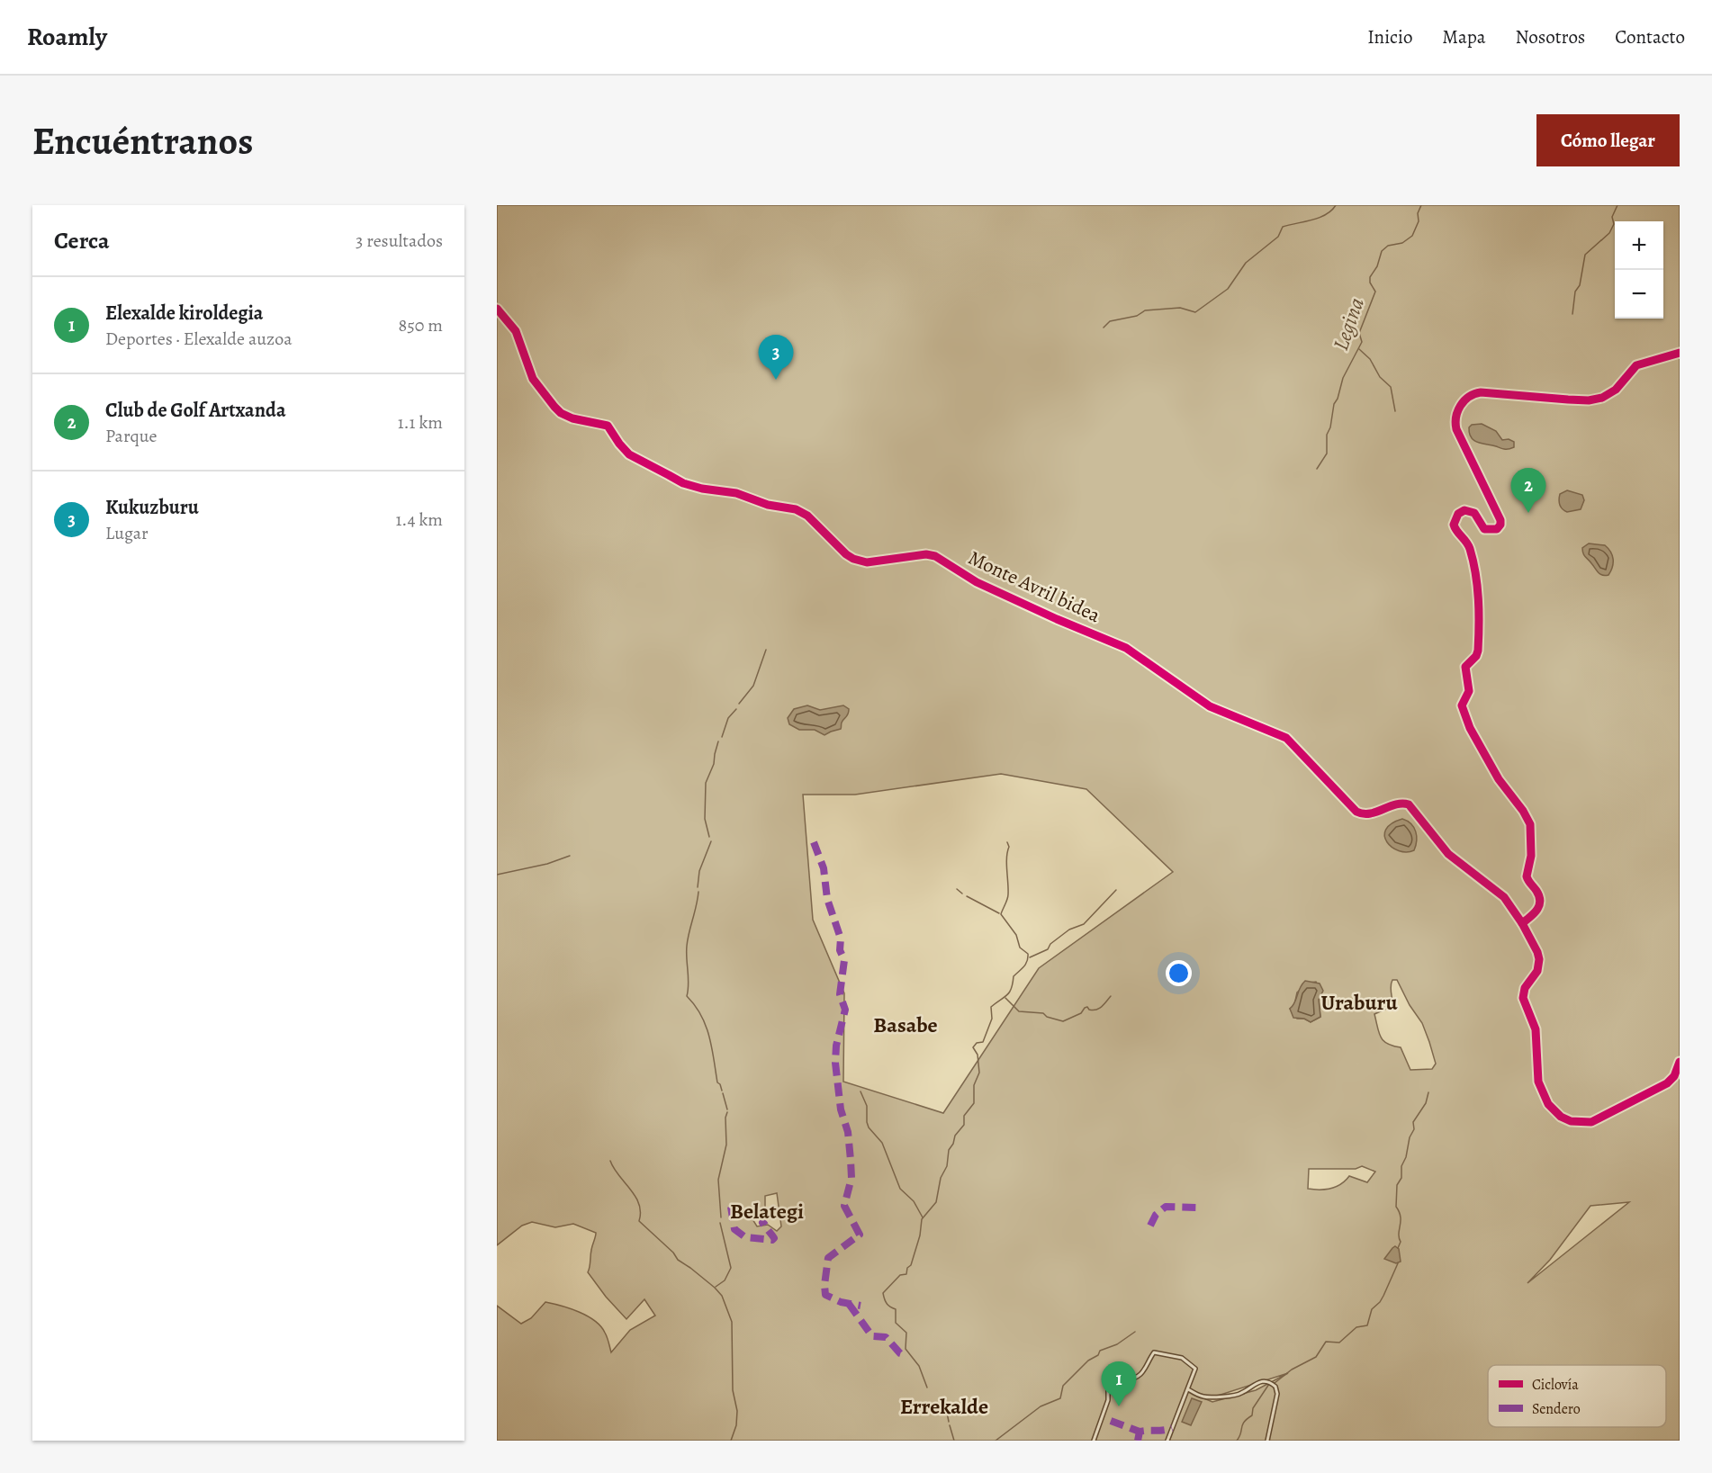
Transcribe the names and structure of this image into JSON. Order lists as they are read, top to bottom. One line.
{"streets":{"street":["Monte Avril bidea"]},"districts":["Uraburu","Basabe","Belategi","Errekalde"],"water":["Legina"],"legend":["Ciclovía","Sendero"],"page":{"header":"Roamly","nav":["Inicio","Mapa","Nosotros","Contacto"],"buttons":"Cómo llegar","title":"Encuéntranos","heading":["Cerca","3 resultados"],"map_buttons":["+","−"],"list":[{"mark":"1","name":"Elexalde kiroldegia","note":"Deportes · Elexalde auzoa","value":"850 m"},{"mark":"2","name":"Club de Golf Artxanda","note":"Parque","value":"1.1 km"},{"mark":"3","name":"Kukuzburu","note":"Lugar","value":"1.4 km"}],"pins":["3","2","1"]}}
